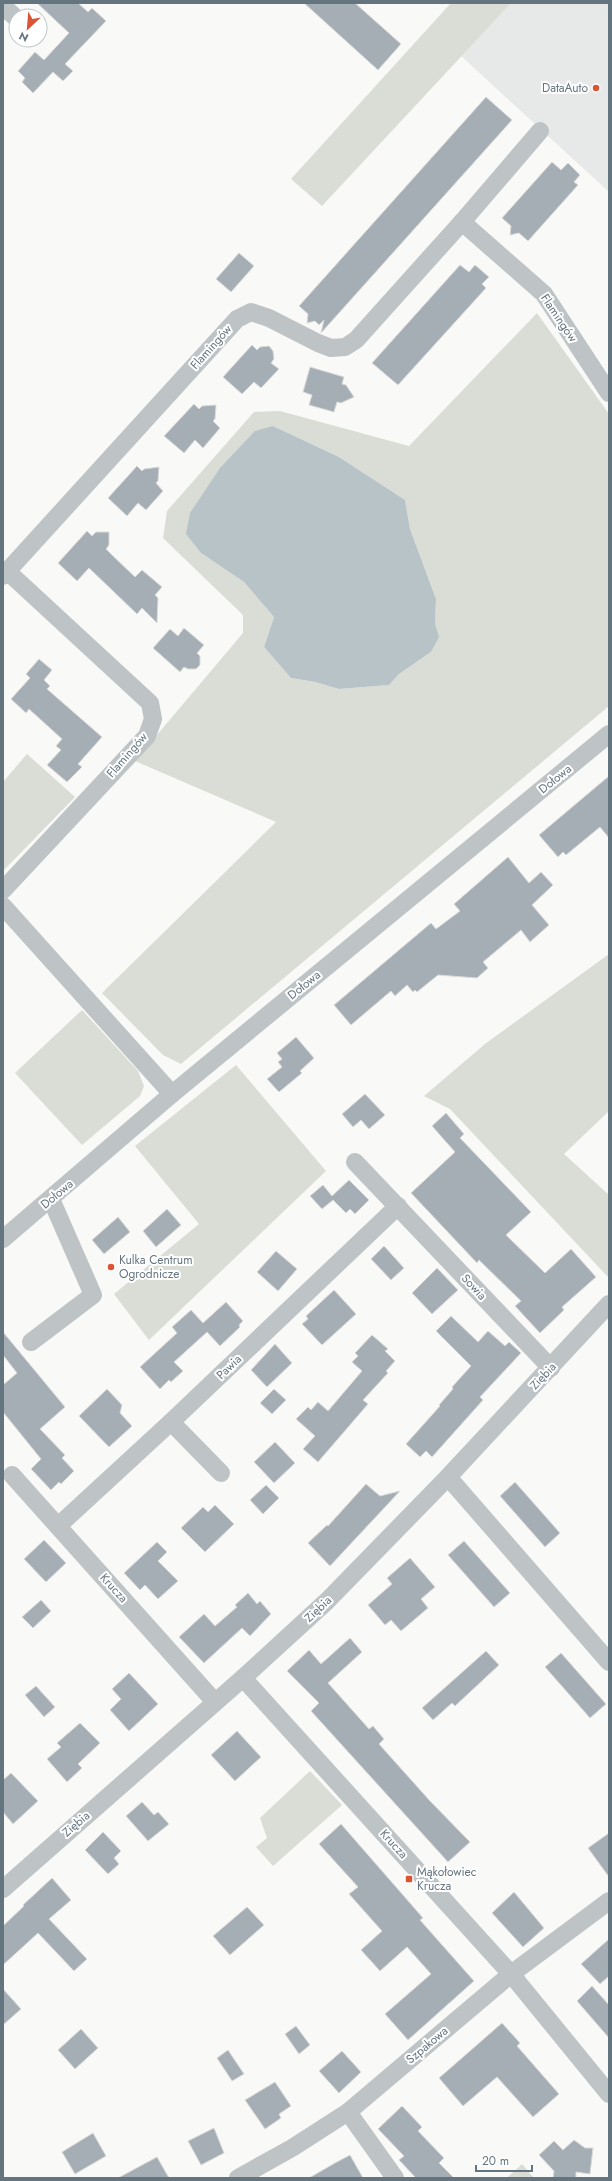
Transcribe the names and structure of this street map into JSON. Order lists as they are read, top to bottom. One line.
{"streets":{"street":["Flamingów","Dołowa","Sowia","Pawia","Ziębia","Krucza","Szpakowa"]},"crossings":[["Sowia","Pawia"],["Sowia","Ziębia"],["Pawia","Krucza"],["Ziębia","Krucza"],["Krucza","Szpakowa"]],"places":{"other":["DataAuto","Kulka Centrum Ogrodnicze"],"transit":["Mąkołowiec Krucza"]},"scale_bar":"20 m","north":"bottom left"}
